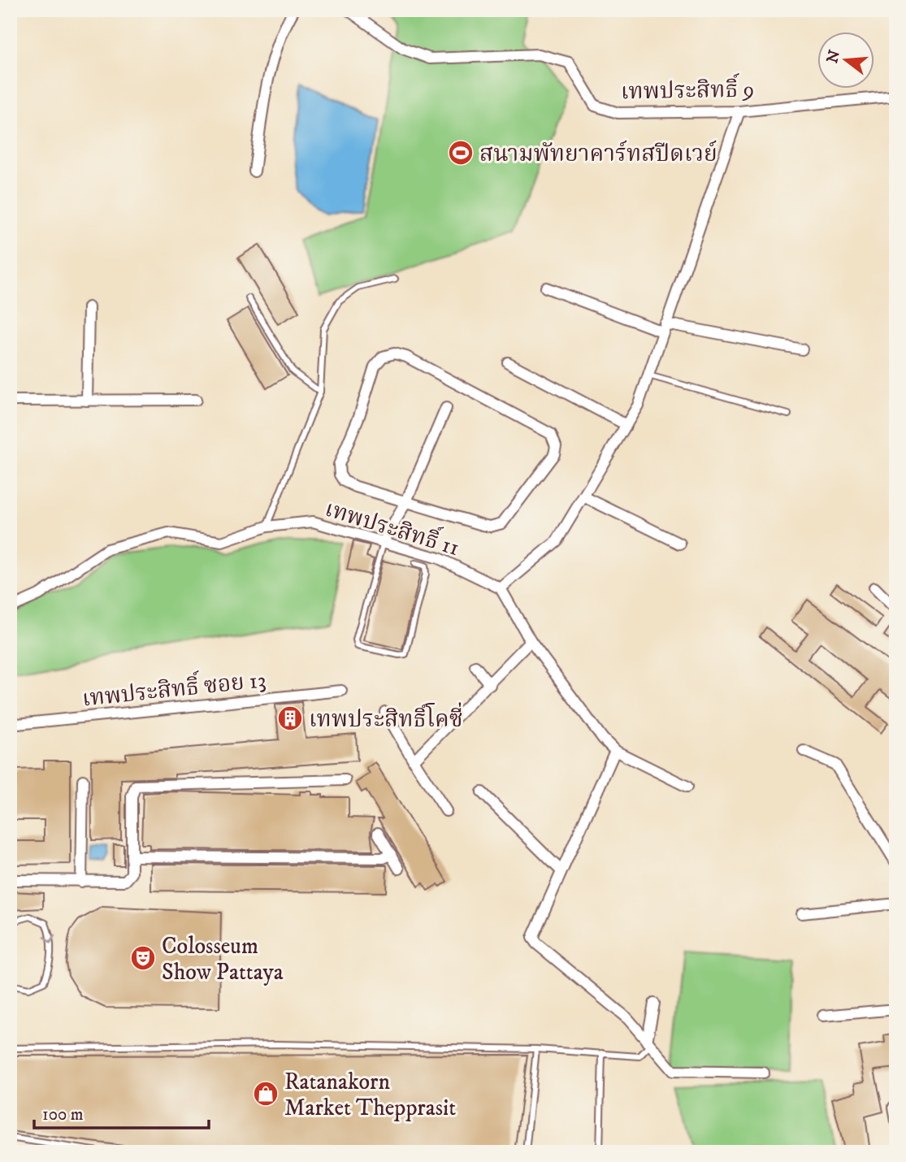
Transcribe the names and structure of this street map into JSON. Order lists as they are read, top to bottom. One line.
{"streets":{"street":["เทพประสิทธิ์ 9","เทพประสิทธิ์ 11","เทพประสิทธิ์ ซอย 13"]},"places":{"sports":["สนามพัทยาคาร์ทสปีดเวย์"],"building":["เทพประสิทธิ์โคซี่"],"theatre":["Colosseum Show Pattaya"],"shop":["Ratanakorn Market Thepprasit"]},"scale_bar":"100 m","north":"left"}
